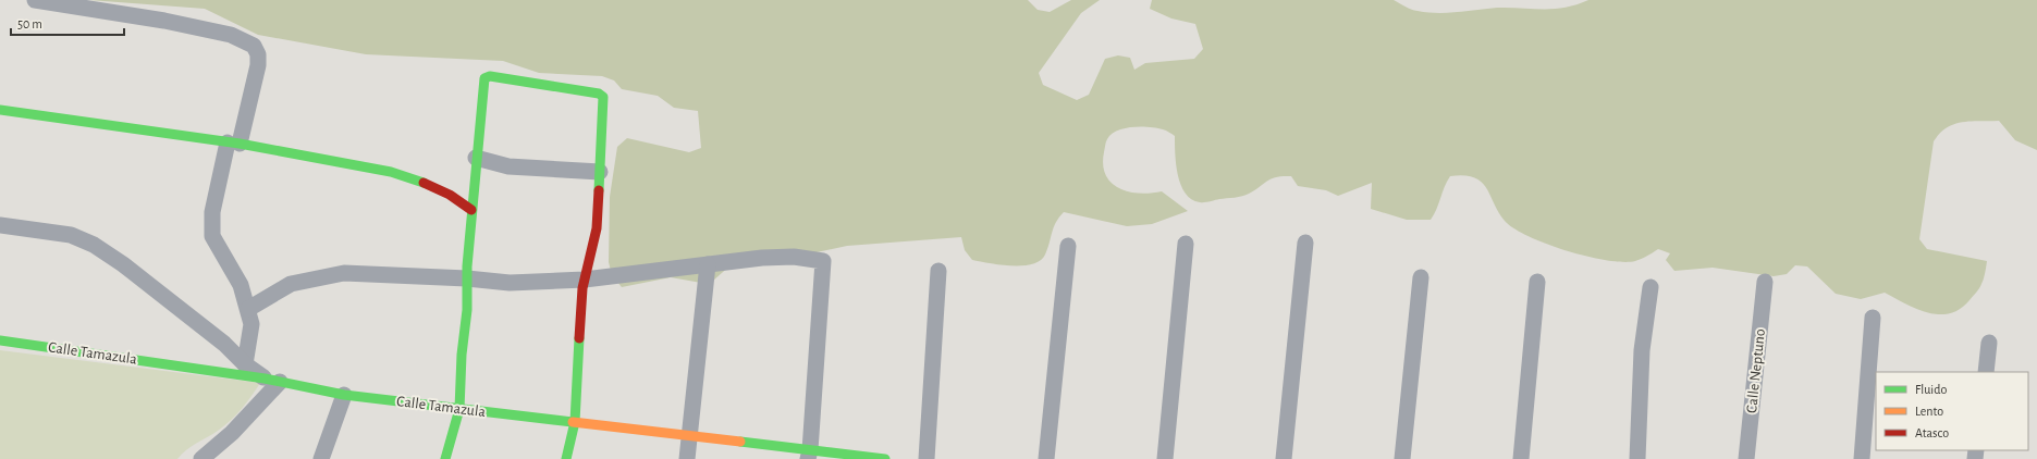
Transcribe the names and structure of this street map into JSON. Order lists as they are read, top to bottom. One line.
{"streets":{"street":["Calle Tamazula","Calle Neptuno"]},"legend":["Fluido","Lento","Atasco"],"scale_bar":"50 m"}
